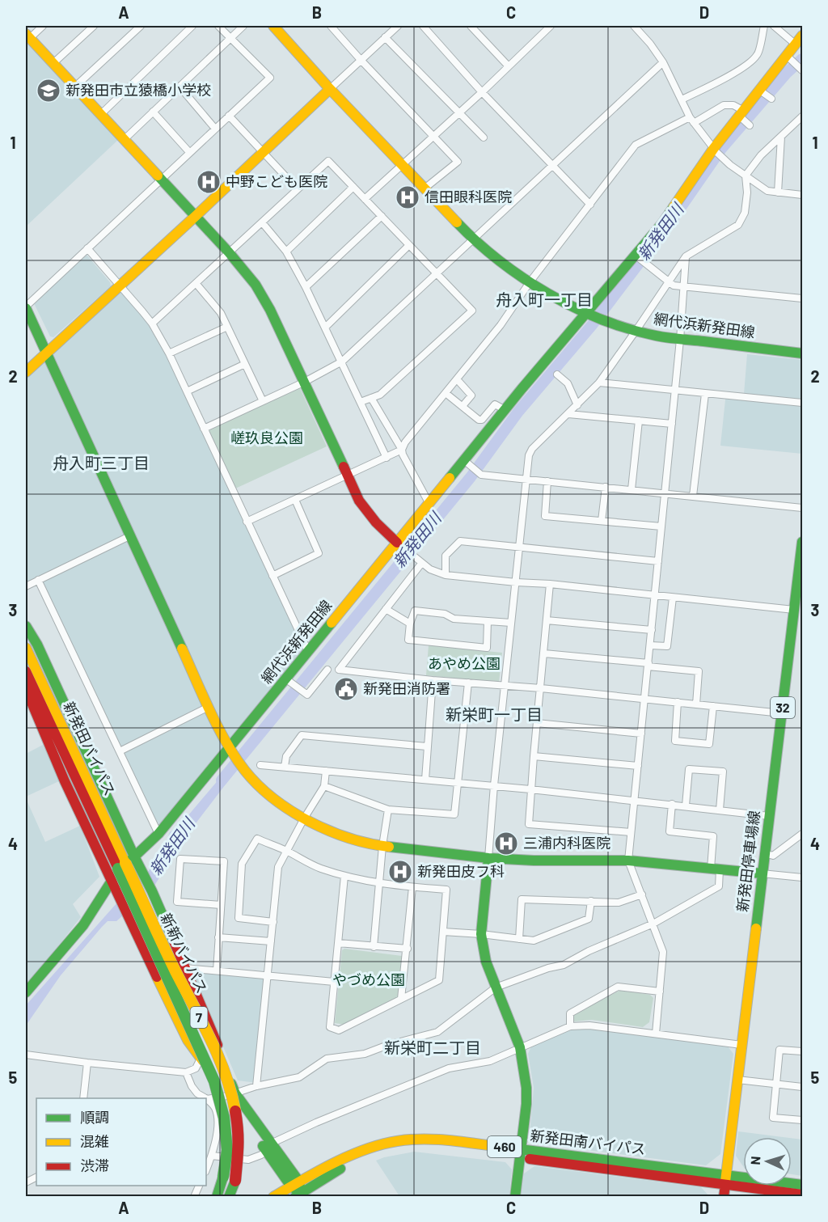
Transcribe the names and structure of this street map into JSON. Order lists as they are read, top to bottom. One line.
{"streets":{"main road":["網代浜新発田線","32","新発田バイパス","新発田停車場線","新新バイパス","7","新発田南バイパス","460"]},"crossings":[["網代浜新発田線","新発田バイパス"],["網代浜新発田線","新新バイパス"],["網代浜新発田線","7"],["新発田バイパス","新新バイパス"],["新発田バイパス","7"],["新発田停車場線","新発田南バイパス"],["新新バイパス","7"],["7","新発田南バイパス"]],"districts":["舟入町一丁目","舟入町三丁目","新栄町一丁目","新栄町二丁目"],"water":["新発田川"],"parks":["嵯玖良公園","あやめ公園","やづめ公園"],"places":{"school or university":["新発田市立猿橋小学校"],"hospital":["中野こども医院","信田眼科医院","三浦内科医院","新発田皮フ科"],"public building":["新発田消防署"]},"legend":["順調","混雑","渋滞"],"north":"left","grid":{"columns":["A","B","C","D"],"rows":["1","2","3","4","5"]}}
